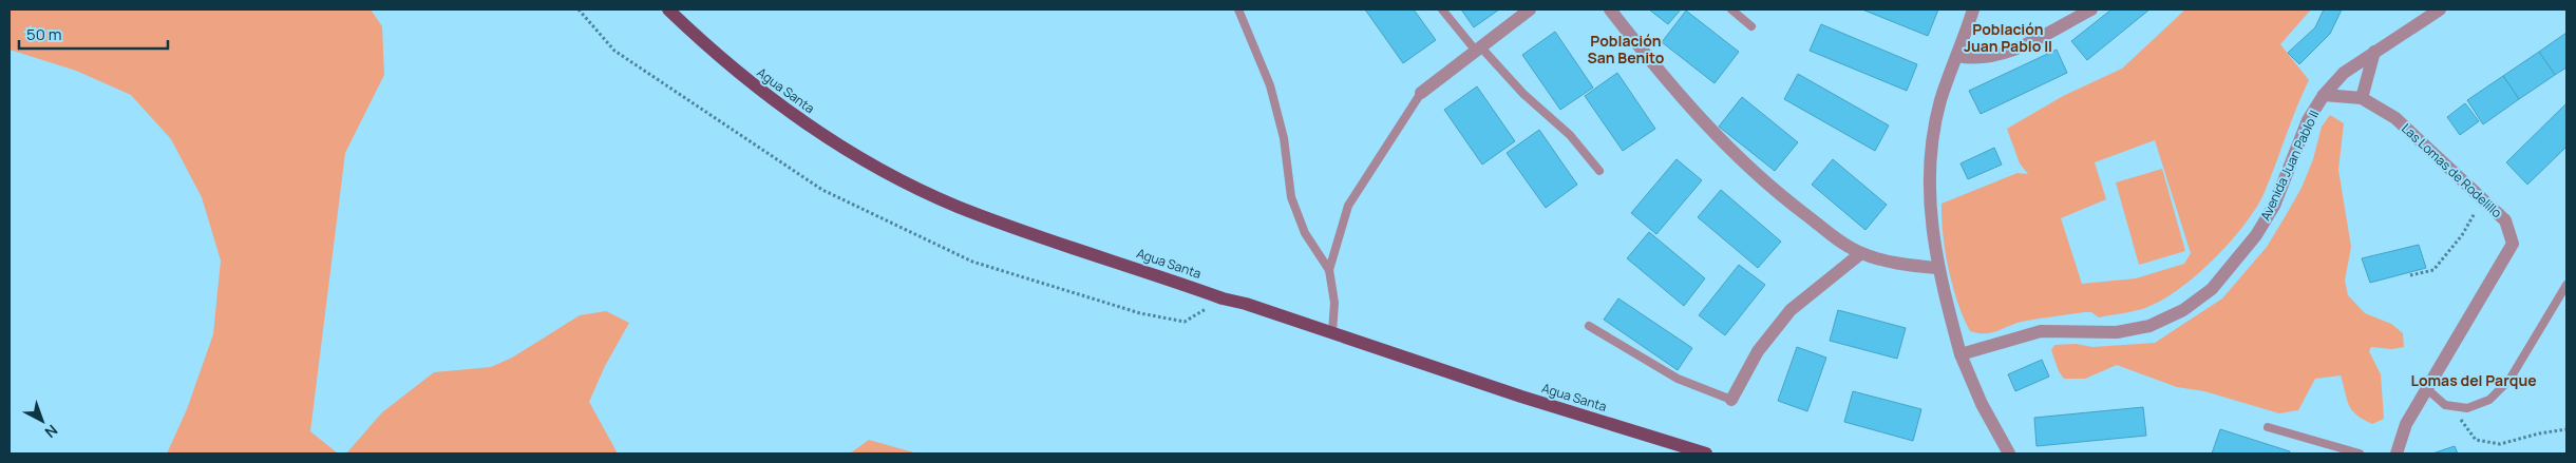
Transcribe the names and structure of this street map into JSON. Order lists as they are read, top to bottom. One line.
{"streets":{"main road":["Agua Santa"],"street":["Avenida Juan Pablo II","Las Lomas de Rodelillo"]},"crossings":[["Avenida Juan Pablo II","Las Lomas de Rodelillo"]],"districts":["Población Juan Pablo II","Población San Benito","Lomas del Parque"],"scale_bar":"50 m","north":"bottom right"}
